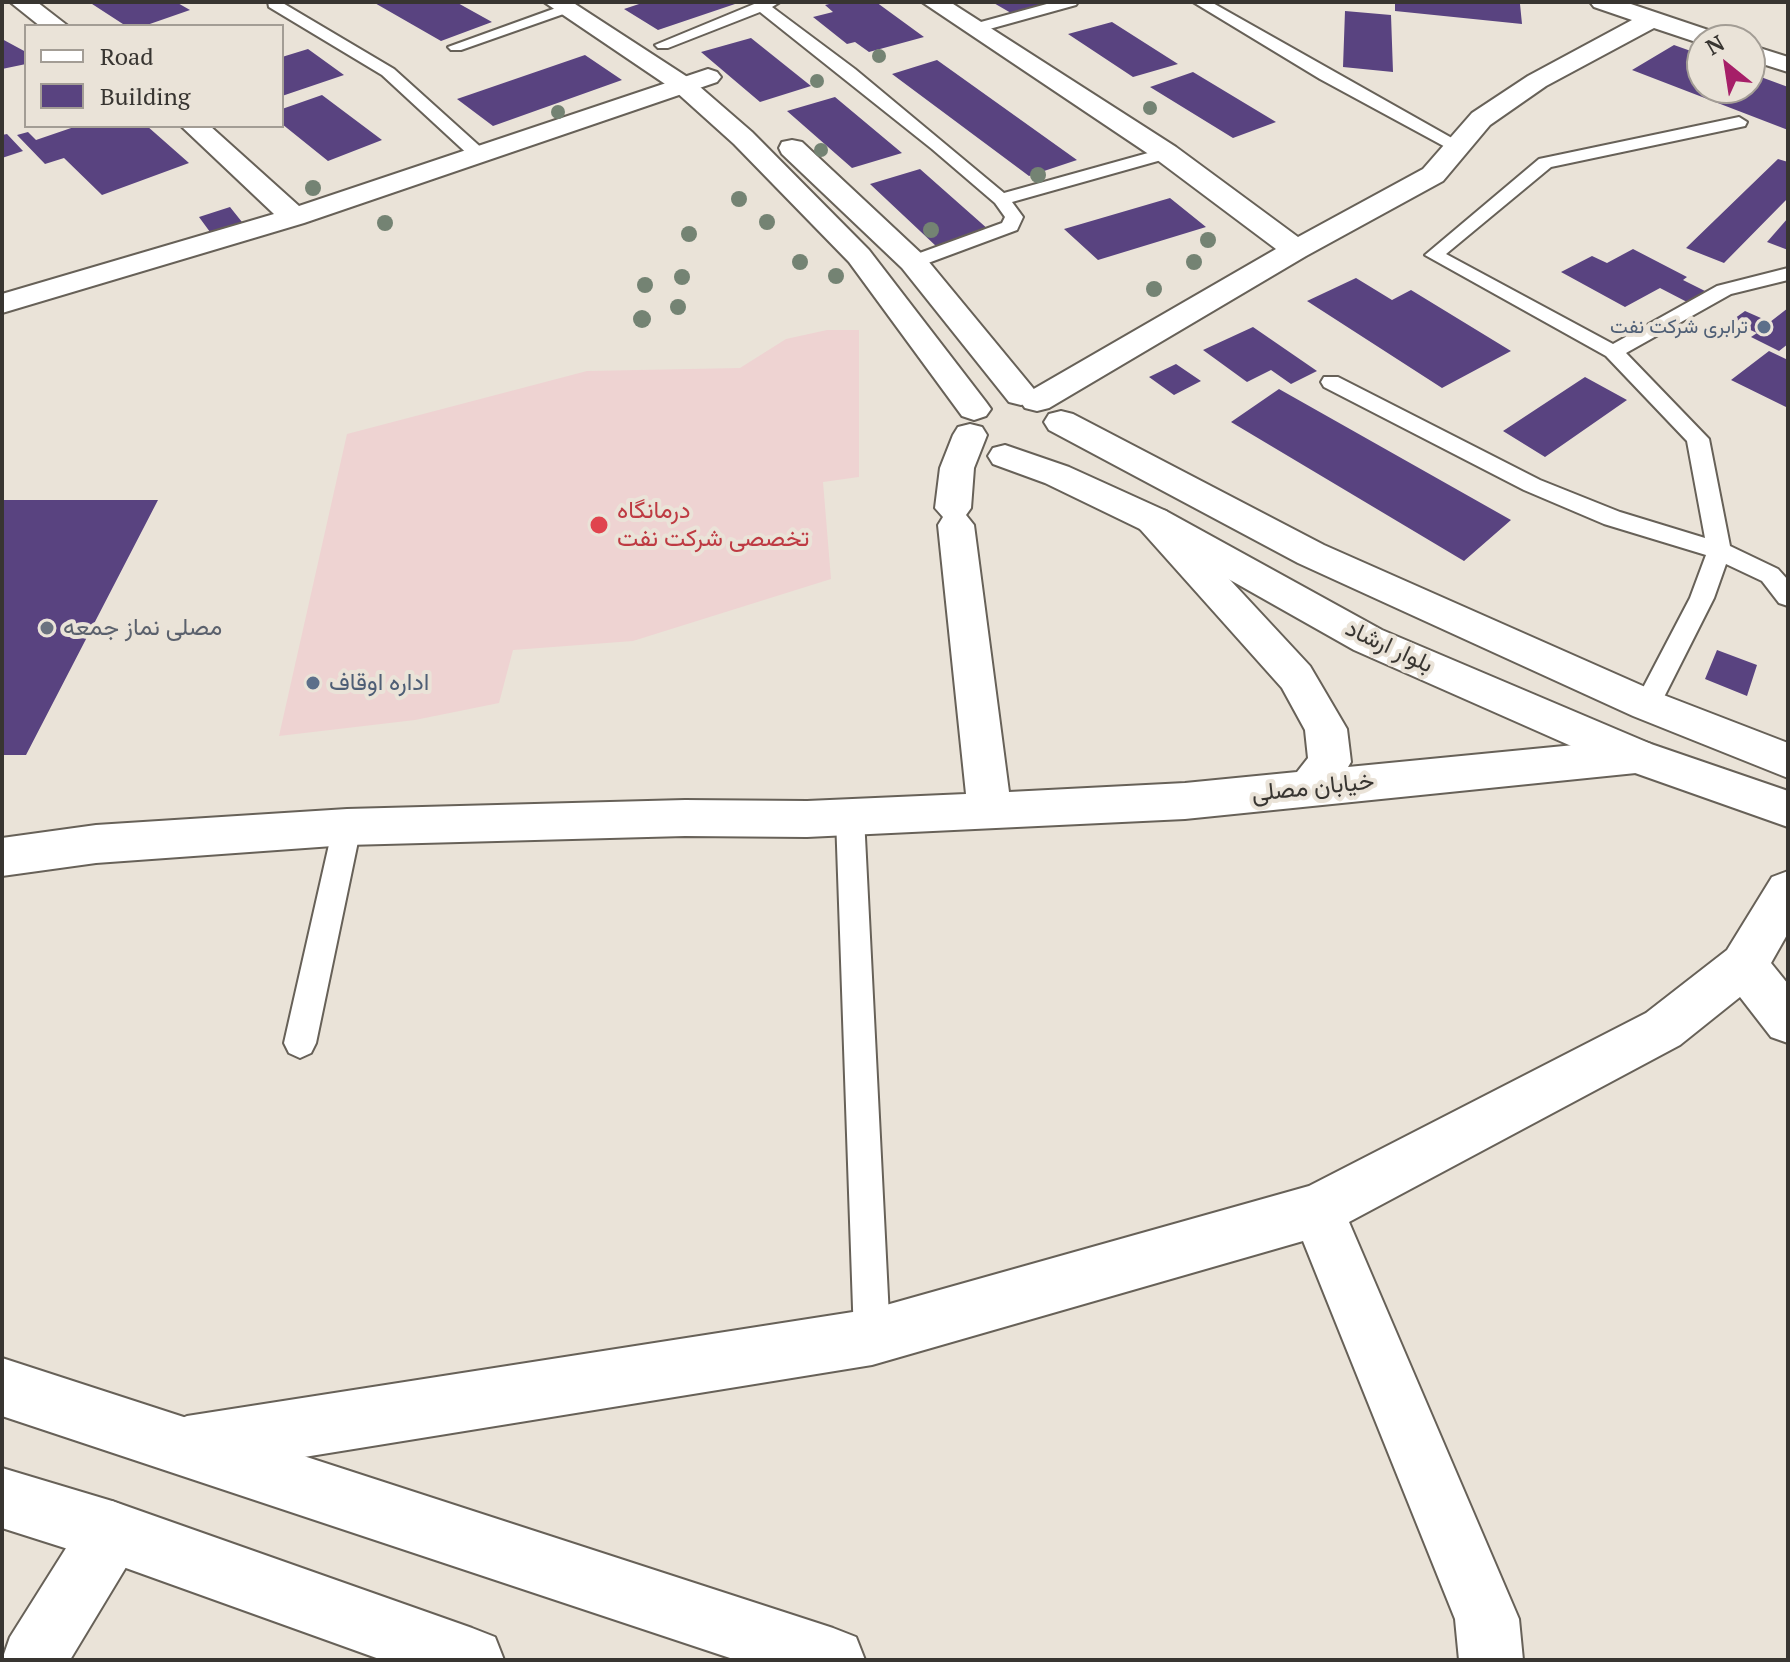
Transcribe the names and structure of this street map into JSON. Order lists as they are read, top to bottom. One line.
{"streets":{"street":["بلوار ارشاد","خیابان مصلی"]},"crossings":[["بلوار ارشاد","خیابان مصلی"]],"places":["ترابری شرکت نفت","درمانگاه تخصصی شرکت نفت","مصلی نماز جمعه","اداره اوقاف"],"legend":["Road","Building"],"north":"top left"}
